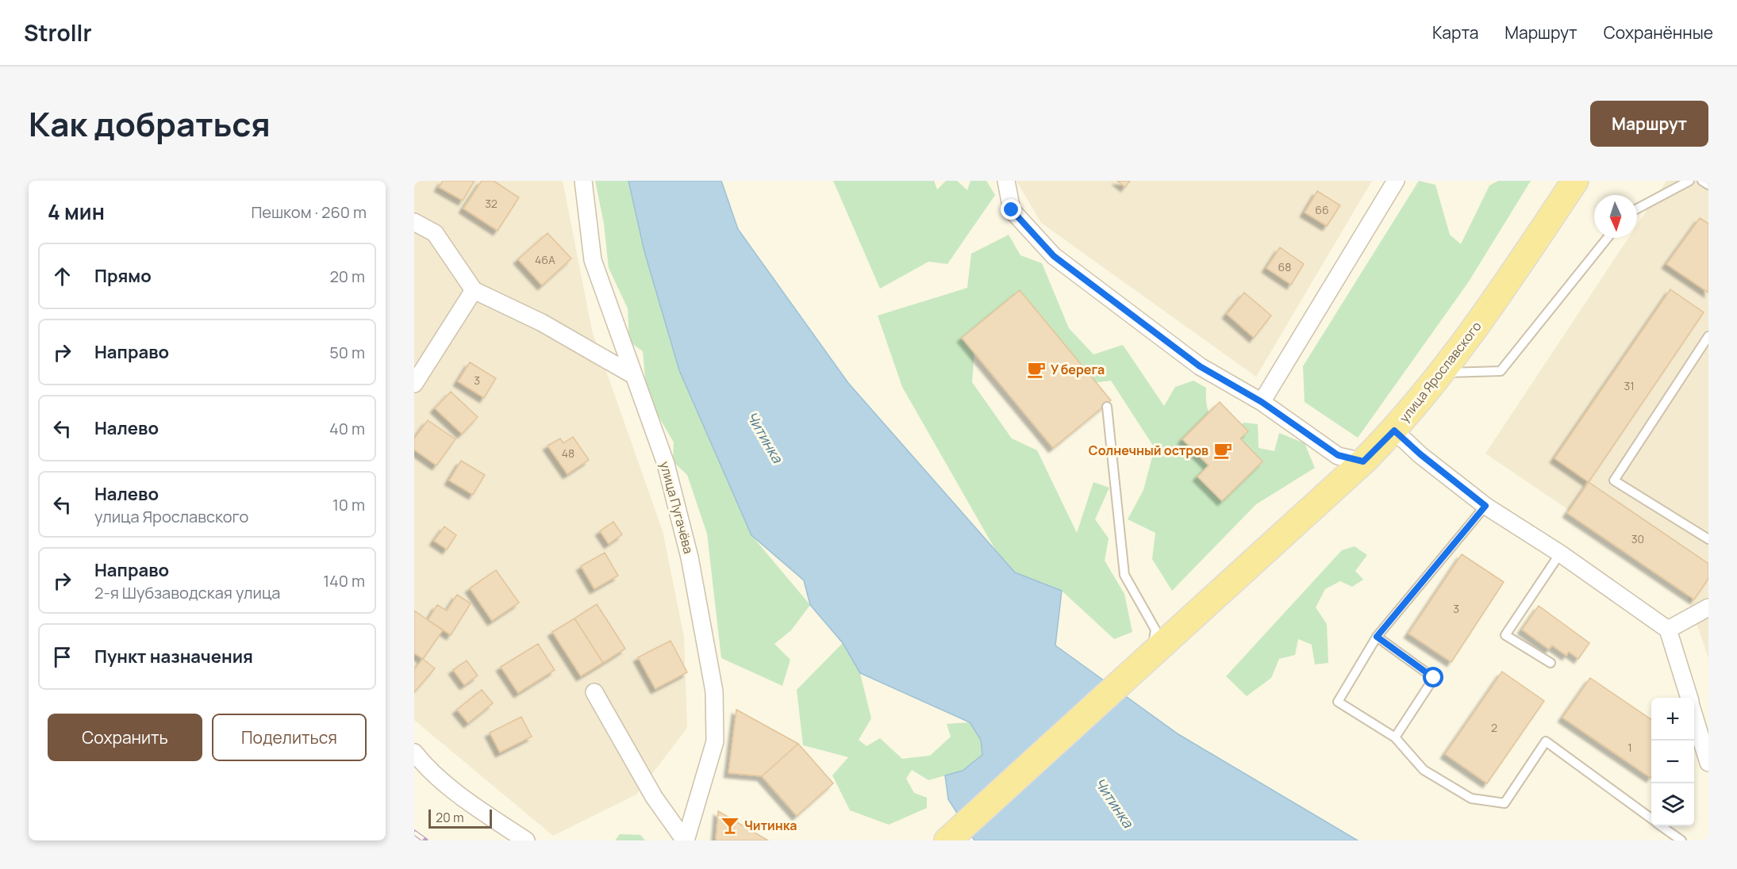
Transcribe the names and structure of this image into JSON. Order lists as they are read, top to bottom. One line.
{"streets":{"main road":["улица Ярославского"],"street":["улица Пугачёва"]},"water":["Читинка"],"places":{"cafe":["У берега","Солнечный остров"],"bar":["Читинка"]},"house_numbers":["32","66","46А","68","3","31","48","30","3","2","1"],"scale_bar":"20 m","north":"bottom","page":{"header":"Strollr","nav":["Карта","Маршрут","Сохранённые"],"title":"Как добраться","buttons":["Маршрут",["Сохранить","Поделиться"]],"heading":["4 мин","Пешком · 260 m"],"list":[["Прямо","20 m"],["Направо","50 m"],["Налево","40 m"],["Налево","улица Ярославского","10 m"],["Направо","2-я Шубзаводская улица","140 m"],"Пункт назначения"],"map_buttons":["+","−"],"scale":"20 m"}}
